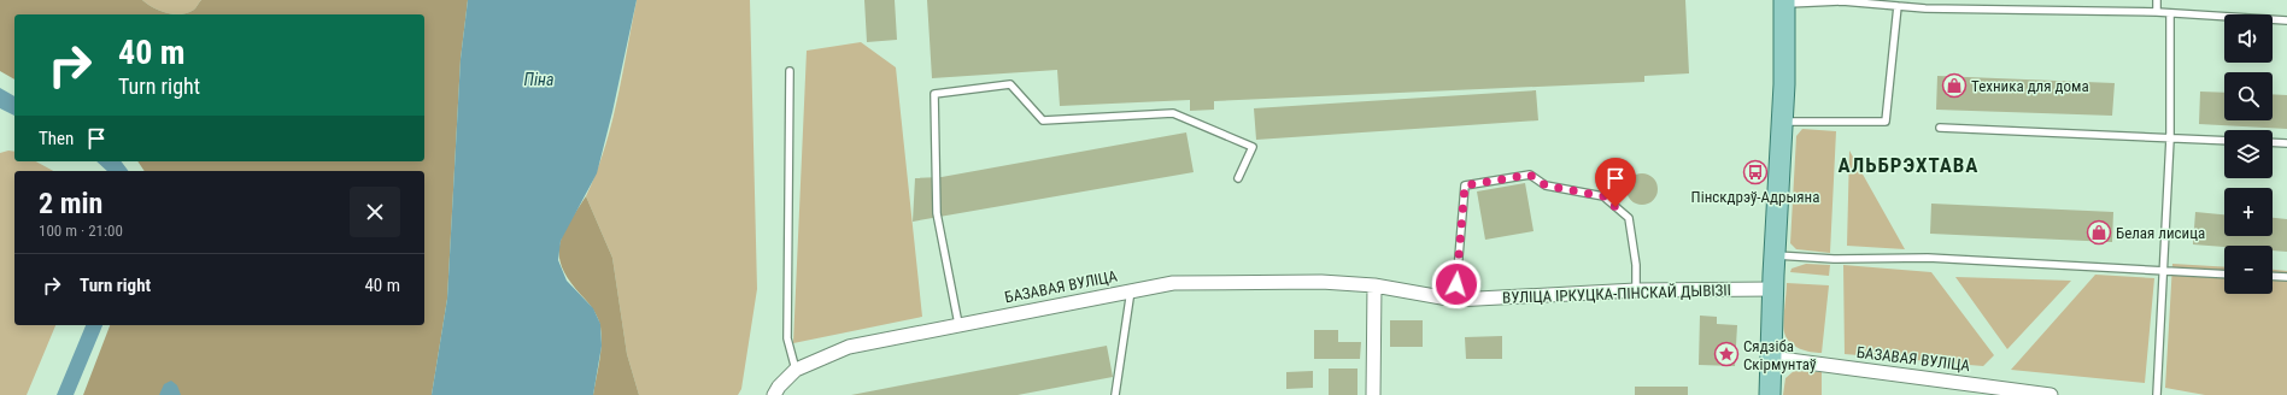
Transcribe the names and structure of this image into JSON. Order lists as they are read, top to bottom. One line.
{"streets":{"street":["БАЗАВАЯ ВУЛІЦА","ВУЛІЦА ІРКУЦКА-ПІНСКАЙ ДЫВІЗІІ"]},"crossings":[["БАЗАВАЯ ВУЛІЦА","ВУЛІЦА ІРКУЦКА-ПІНСКАЙ ДЫВІЗІІ"]],"districts":["АЛЬБРЭХТАВА"],"water":["Піна"],"places":{"shop":["Техника для дома","Белая лисица"],"bus stop":["Пінскдрэў-Адрыяна"],"place":["Сядзіба Скірмунтаў"]},"page":{"map_buttons":["+","−"],"turn":["40 m","Turn right"],"then":"Then","heading":["2 min","100 m · 21:00"],"list":[{"name":"Turn right","value":"40 m"}]}}
